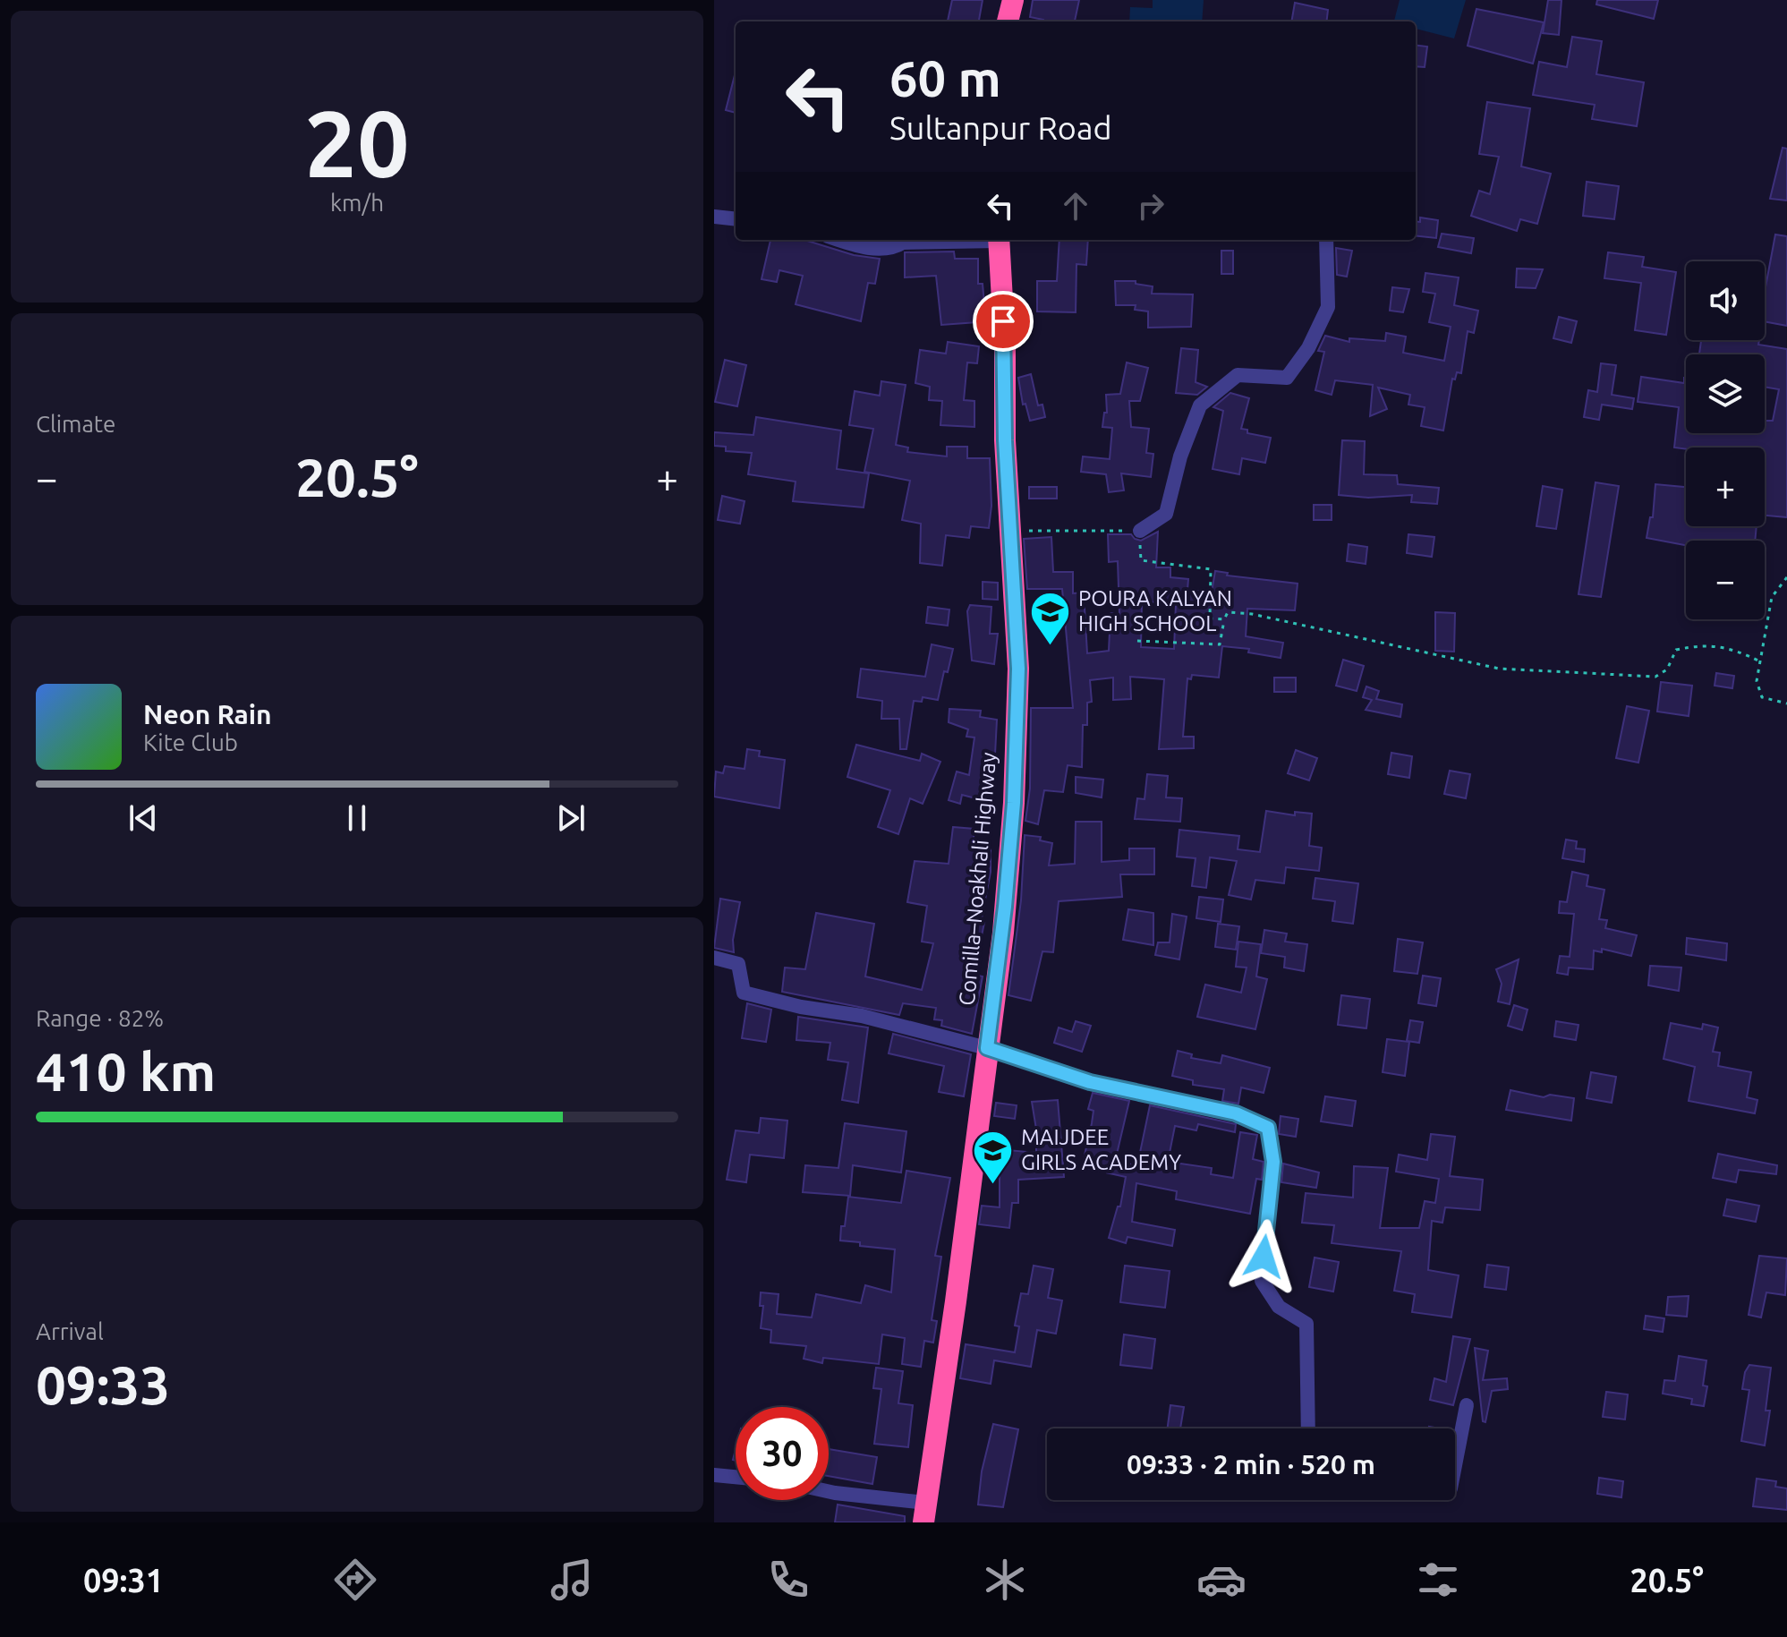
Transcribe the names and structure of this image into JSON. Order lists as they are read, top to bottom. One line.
{"streets":{"highway":["Comilla–Noakhali Highway"]},"places":{"school or university":["POURA KALYAN HIGH SCHOOL","MAIJDEE GIRLS ACADEMY"]},"page":{"tile":[["20","km/h"],"Climate",["Range · 82%","410 km"],["Arrival","09:33"]],"turn":["60 m","Sultanpur Road"],"map_buttons":["+","−"],"heat":["−","20.5°","+"],"song":["Neon Rain","Kite Club"],"limit":"30","trip":"09:33 · 2 min · 520 m","tabs":["09:31","20.5°"]}}
